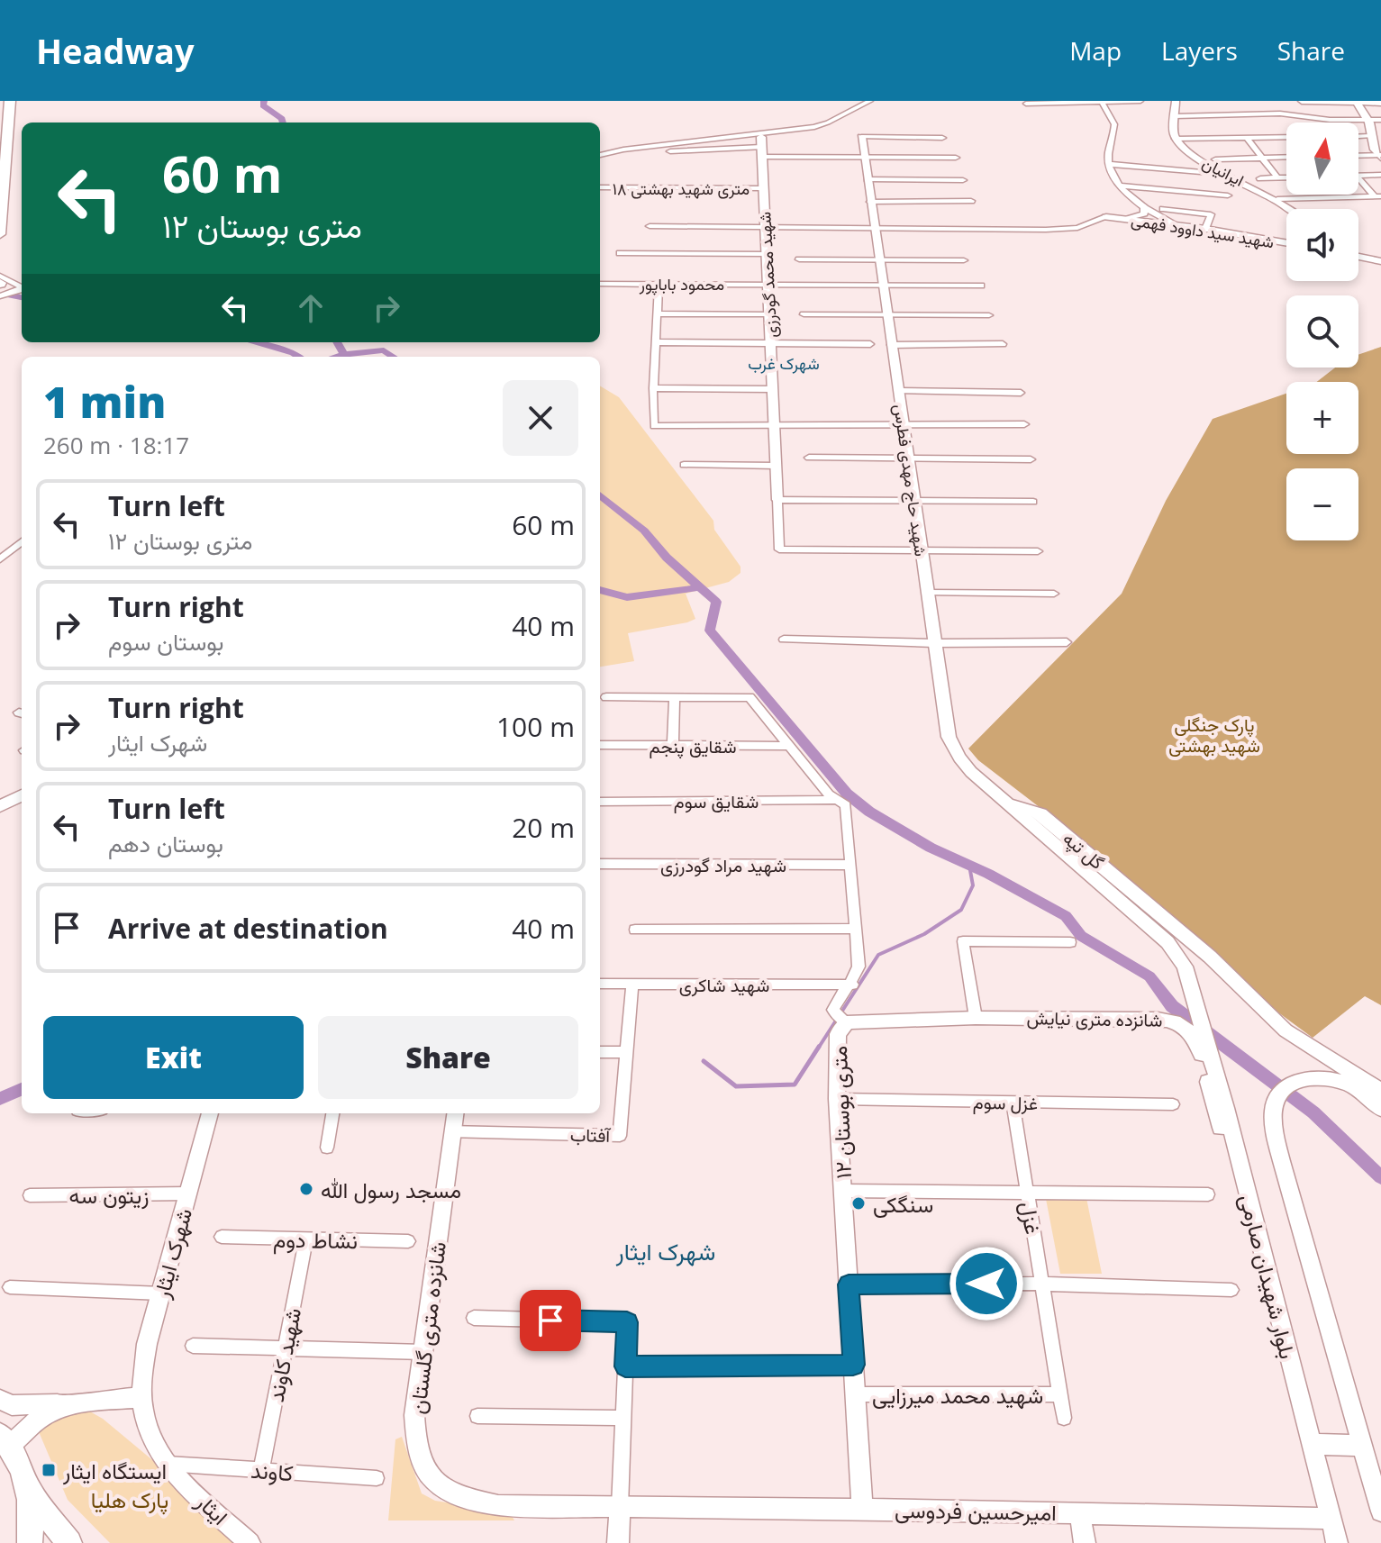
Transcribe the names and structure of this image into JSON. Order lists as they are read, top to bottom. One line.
{"streets":{"street":["ایرانیان","۱۸ متری شهید بهشتی","شهید سید داوود فهمی","شهید محمد گودرزی","محمود باباپور","شهید حاج مهدی فطرس","شقایق پنجم","شقایق سوم","گل تپه","شهید مراد گودرزی","شهید شاکری","شانزده متری نیایش","غزل سوم","۱۲ متری بوستان","آفتاب","زیتون سه","غزل","نشاط دوم","شهرک ایثار","بلوار شهیدان صارمی","شانزده متری گلستان","شهید کاوند","شهید محمد میرزایی","کاوند","ایثار","امیرحسین فردوسی"]},"crossings":[["۱۸ متری شهید بهشتی","شهید محمد گودرزی"],["شهید محمد گودرزی","محمود باباپور"],["محمود باباپور","شهید حاج مهدی فطرس"],["شهید حاج مهدی فطرس","گل تپه"],["گل تپه","بلوار شهیدان صارمی"],["شهید شاکری","آفتاب"],["شانزده متری نیایش","۱۲ متری بوستان"],["شانزده متری نیایش","بلوار شهیدان صارمی"],["غزل سوم","۱۲ متری بوستان"],["غزل سوم","غزل"],["۱۲ متری بوستان","شهید محمد میرزایی"],["۱۲ متری بوستان","امیرحسین فردوسی"],["آفتاب","شانزده متری گلستان"],["زیتون سه","شهرک ایثار"],["غزل","شهید محمد میرزایی"],["نشاط دوم","شهید کاوند"],["شهرک ایثار","ایثار"],["بلوار شهیدان صارمی","امیرحسین فردوسی"],["شانزده متری گلستان","امیرحسین فردوسی"],["شهید کاوند","کاوند"],["کاوند","ایثار"]],"districts":["شهرک غرب","شهرک ایثار"],"parks":["پارک جنگلی شهید بهشتی","پارک هلیا"],"places":{"other":["مسجد رسول الله","سنگکی"],"transit":["ایستگاه ایثار"]},"north":"top","page":{"header":"Headway","nav":["Map","Layers","Share"],"map_buttons":["+","−"],"turn":["60 m","۱۲ متری بوستان"],"heading":["1 min","260 m · 18:17"],"list":[{"name":"Turn left","note":"۱۲ متری بوستان","value":"60 m"},{"name":"Turn right","note":"بوستان سوم","value":"40 m"},{"name":"Turn right","note":"شهرک ایثار","value":"100 m"},{"name":"Turn left","note":"بوستان دهم","value":"20 m"},{"name":"Arrive at destination","value":"40 m"}],"buttons":["Exit","Share"]}}
